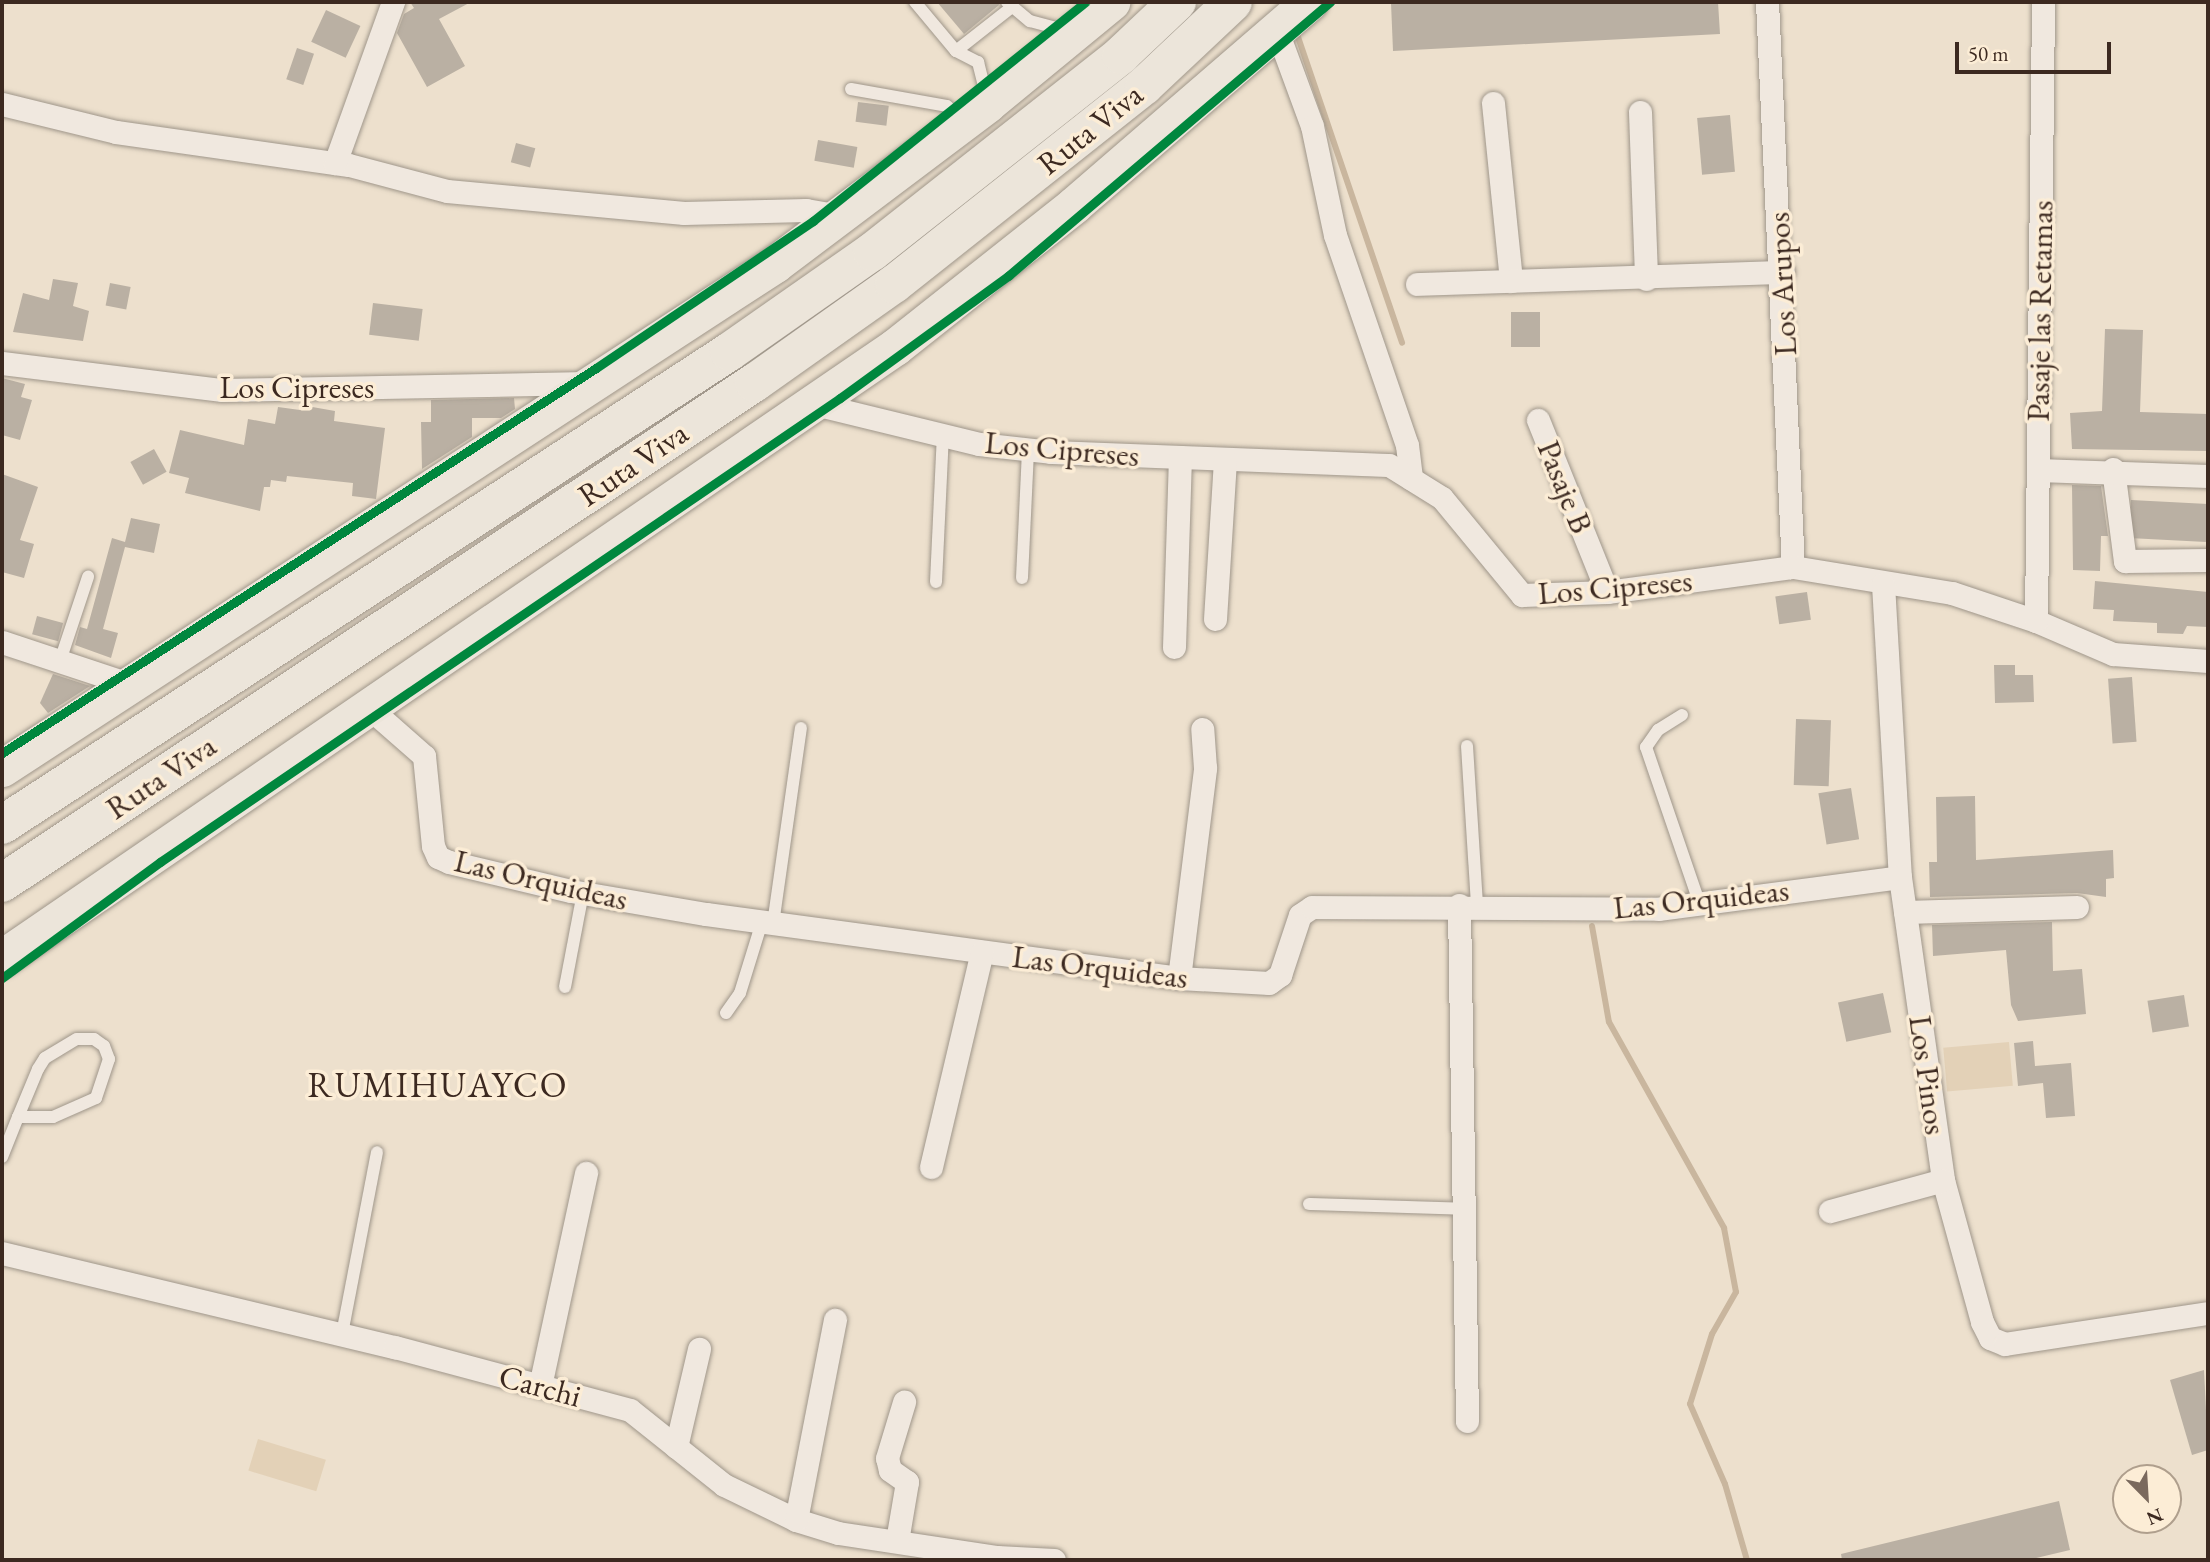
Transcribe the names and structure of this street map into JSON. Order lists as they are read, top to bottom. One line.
{"streets":{"highway":["Ruta Viva"],"street":["Los Arupos","Pasaje las Retamas","Los Cipreses","Pasaje B","Las Orquideas","Los Pinos","Carchi"]},"crossings":[["Ruta Viva","Los Cipreses"],["Ruta Viva","Las Orquideas"],["Los Arupos","Los Cipreses"],["Pasaje las Retamas","Los Cipreses"],["Los Cipreses","Pasaje B"],["Los Cipreses","Los Pinos"],["Las Orquideas","Los Pinos"]],"districts":["RUMIHUAYCO"],"scale_bar":"50 m","north":"bottom right"}
